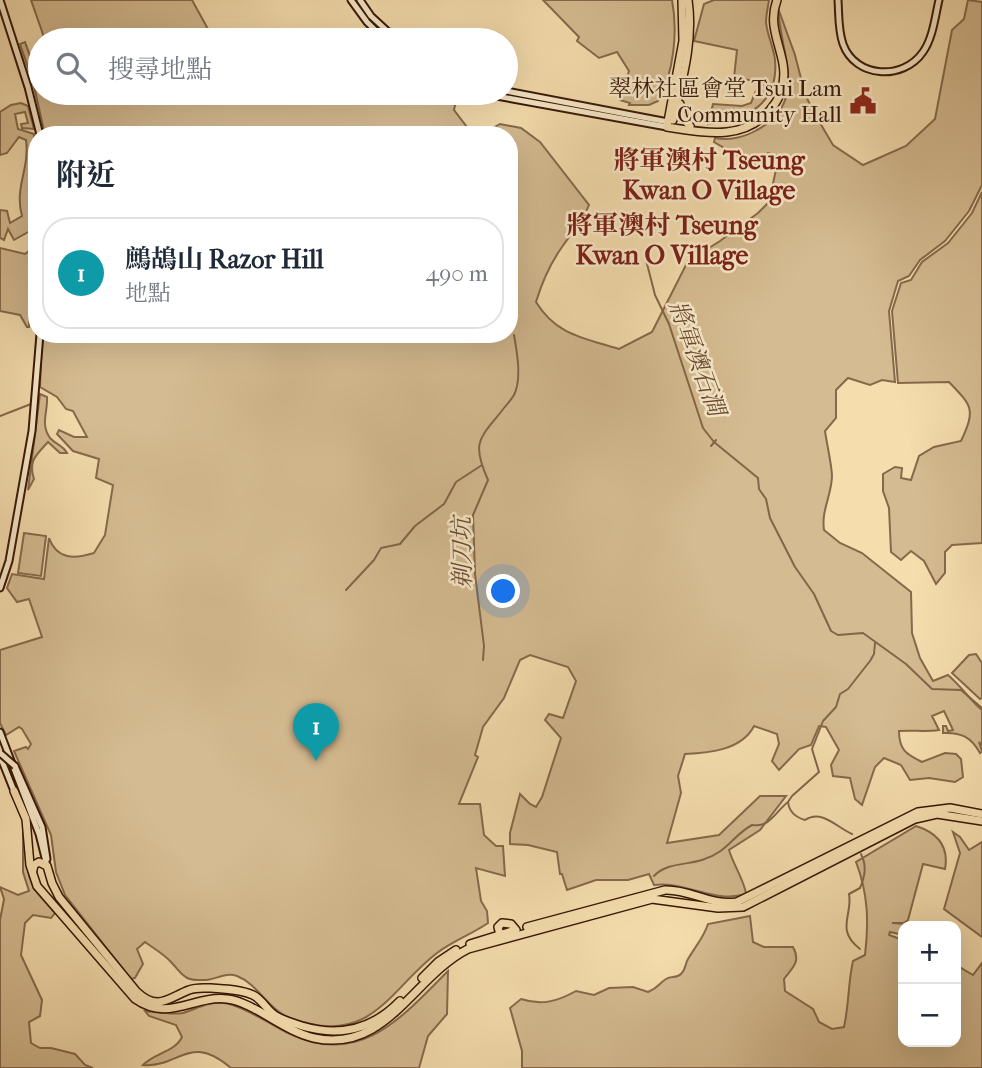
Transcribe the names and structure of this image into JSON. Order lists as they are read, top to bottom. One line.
{"districts":["將軍澳村 Tseung Kwan O Village","將軍澳村 Tseung Kwan O Village"],"water":["將軍澳石澗","剃刀坑"],"places":{"public building":["翠林社區會堂 Tsui Lam Community Hall"]},"page":{"search":"搜尋地點","heading":"附近","list":[{"mark":"1","name":"鷓鴣山 Razor Hill","note":"地點","value":"490 m"}],"pins":"1","map_buttons":["+","−"]}}
